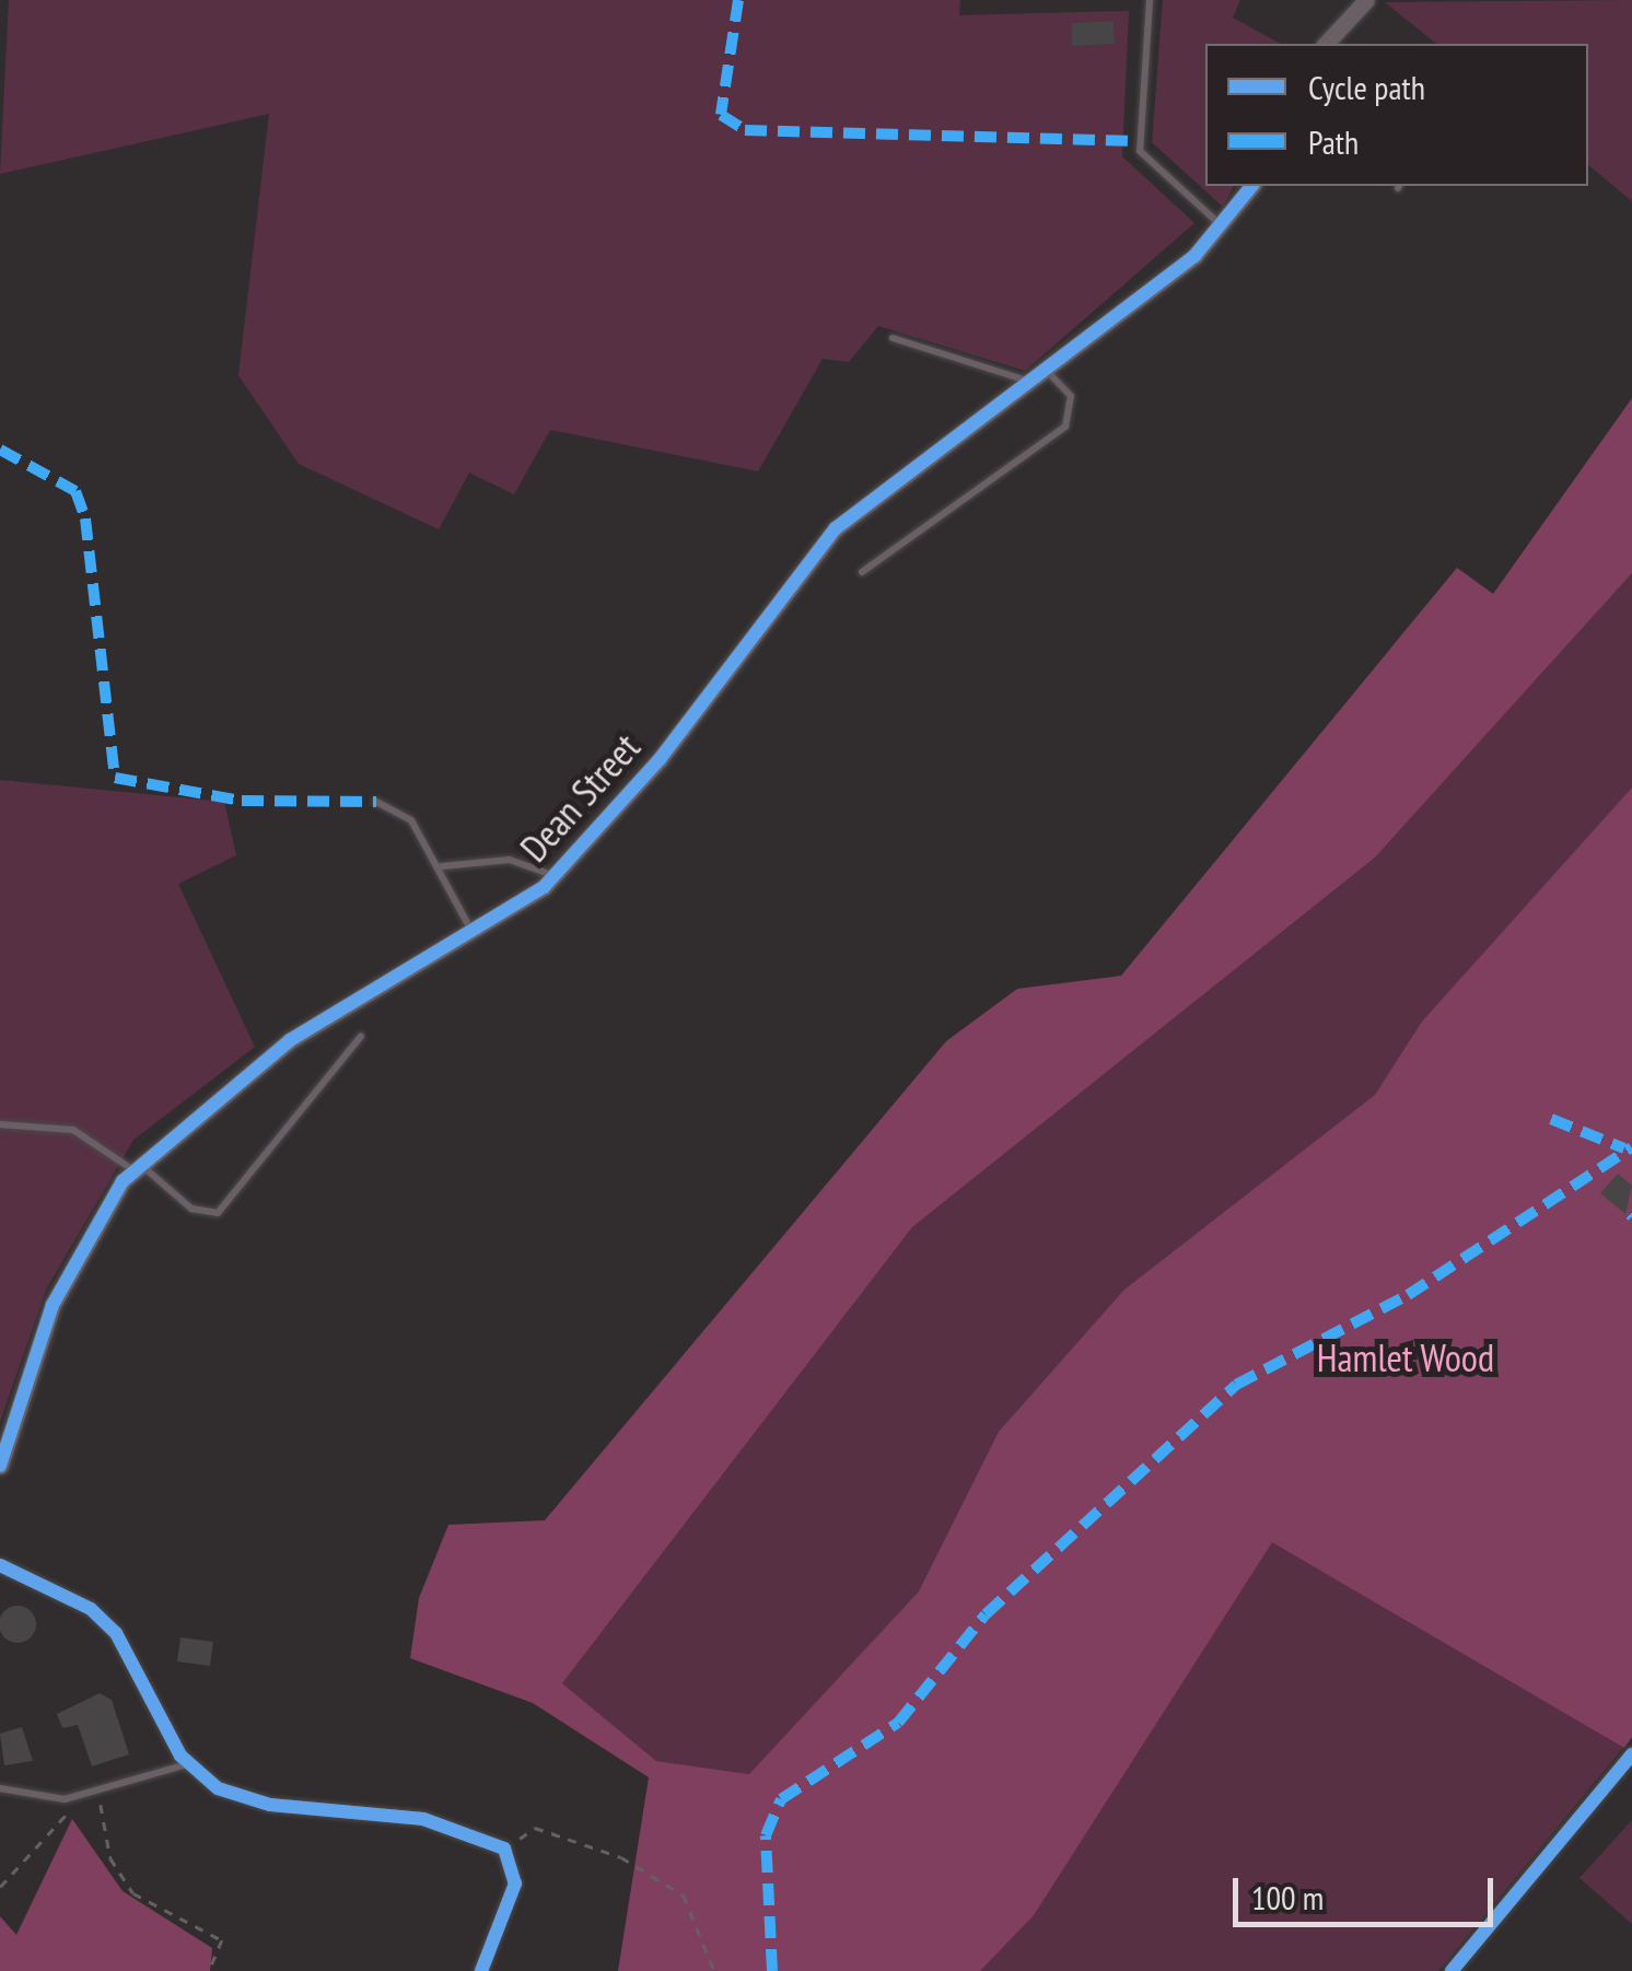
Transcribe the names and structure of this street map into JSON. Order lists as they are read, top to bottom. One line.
{"streets":{"street":["Dean Street"]},"parks":["Hamlet Wood"],"legend":["Cycle path","Path"],"scale_bar":"100 m"}
